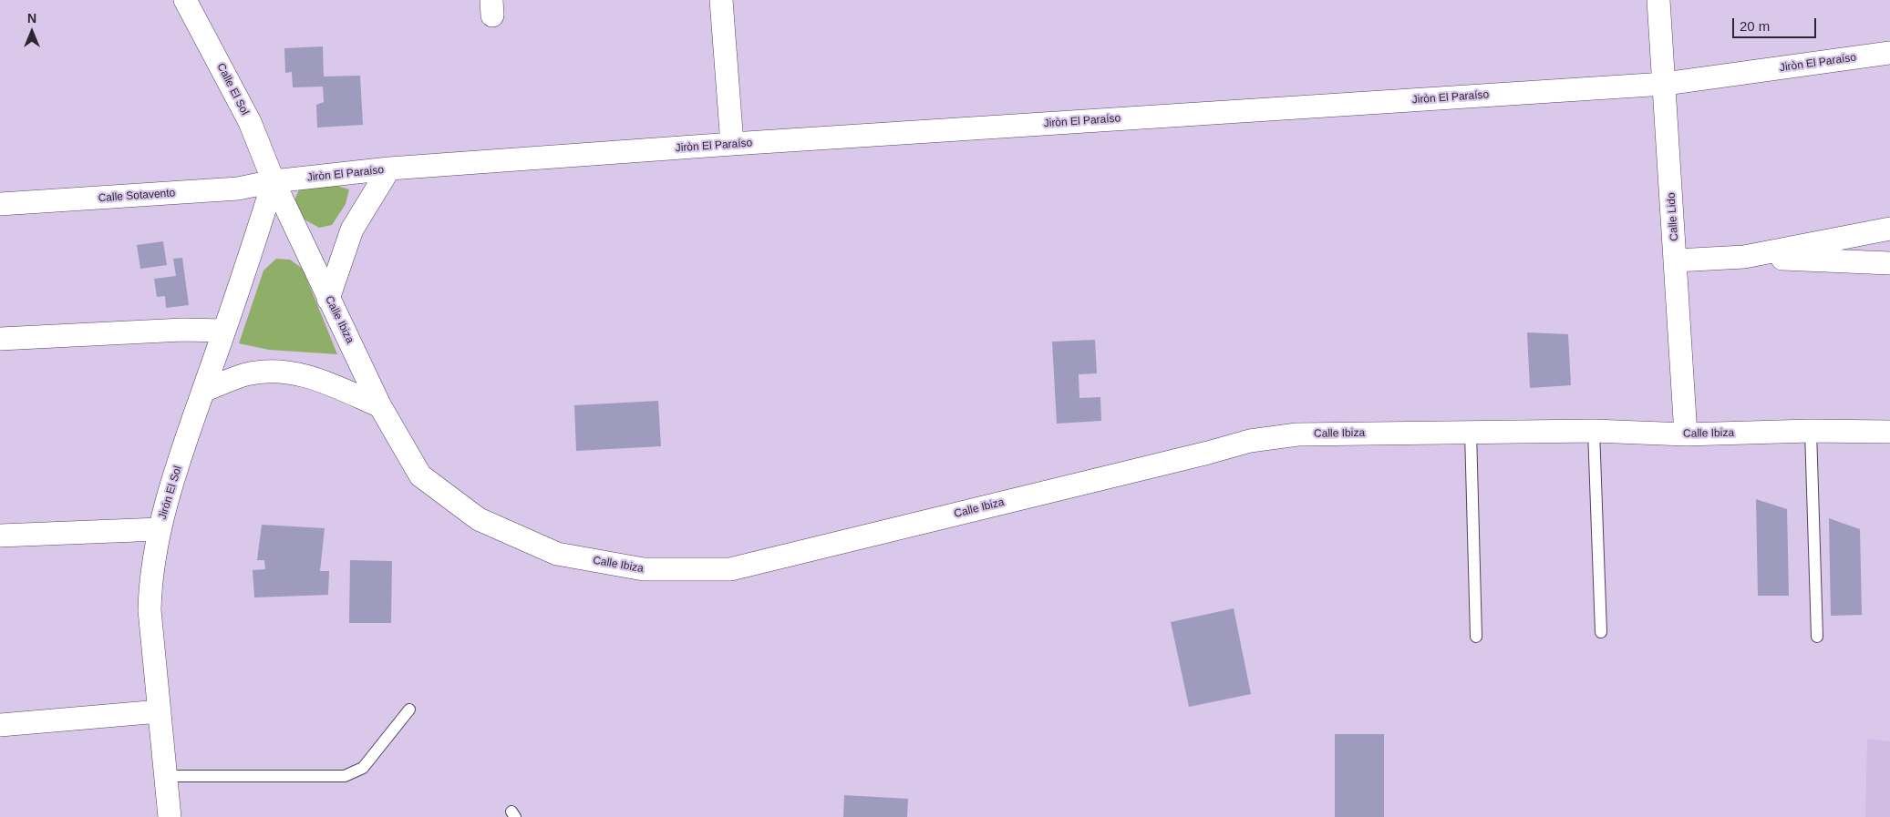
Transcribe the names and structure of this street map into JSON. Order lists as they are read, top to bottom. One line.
{"streets":{"street":["Jiròn El Paraíso","Calle El Sol","Calle Sotavento","Calle Lido","Calle Ibiza","Jirón El Sol"]},"crossings":[["Jiròn El Paraíso","Calle El Sol"],["Jiròn El Paraíso","Calle Sotavento"],["Jiròn El Paraíso","Calle Lido"],["Jiròn El Paraíso","Calle Ibiza"],["Jiròn El Paraíso","Jirón El Sol"],["Calle El Sol","Calle Sotavento"],["Calle El Sol","Calle Ibiza"],["Calle El Sol","Jirón El Sol"],["Calle Sotavento","Calle Ibiza"],["Calle Sotavento","Jirón El Sol"],["Calle Lido","Calle Ibiza"],["Calle Ibiza","Jirón El Sol"]],"scale_bar":"20 m","north":"top"}
